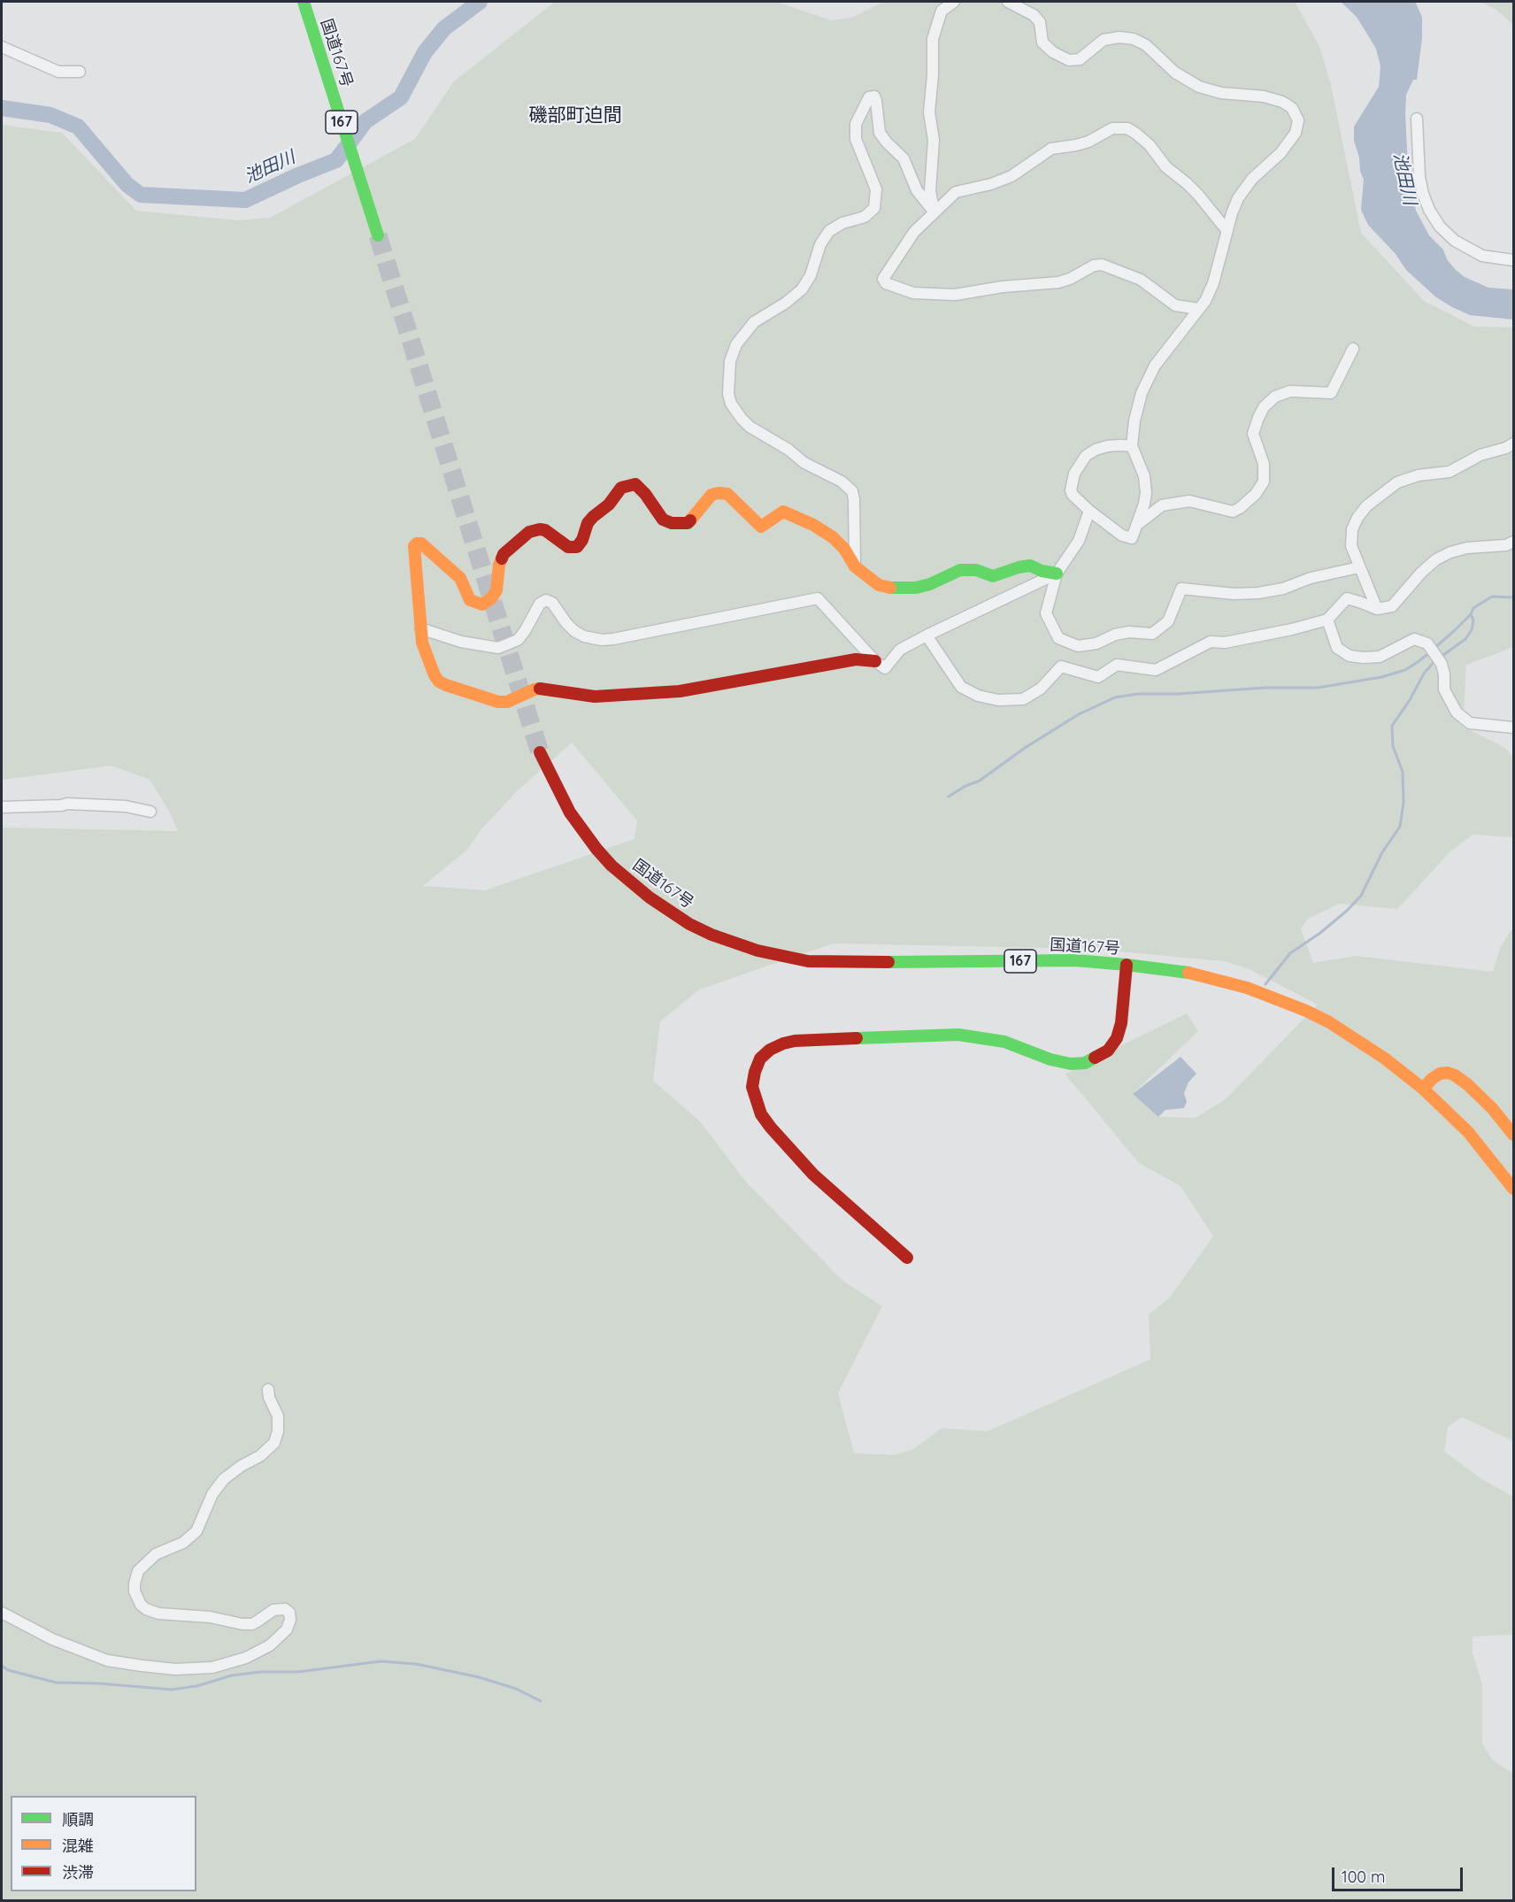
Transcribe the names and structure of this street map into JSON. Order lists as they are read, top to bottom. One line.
{"streets":{"main road":["国道167号","167"]},"districts":["磯部町迫間"],"water":["池田川"],"legend":["順調","混雑","渋滞"],"scale_bar":"100 m"}
